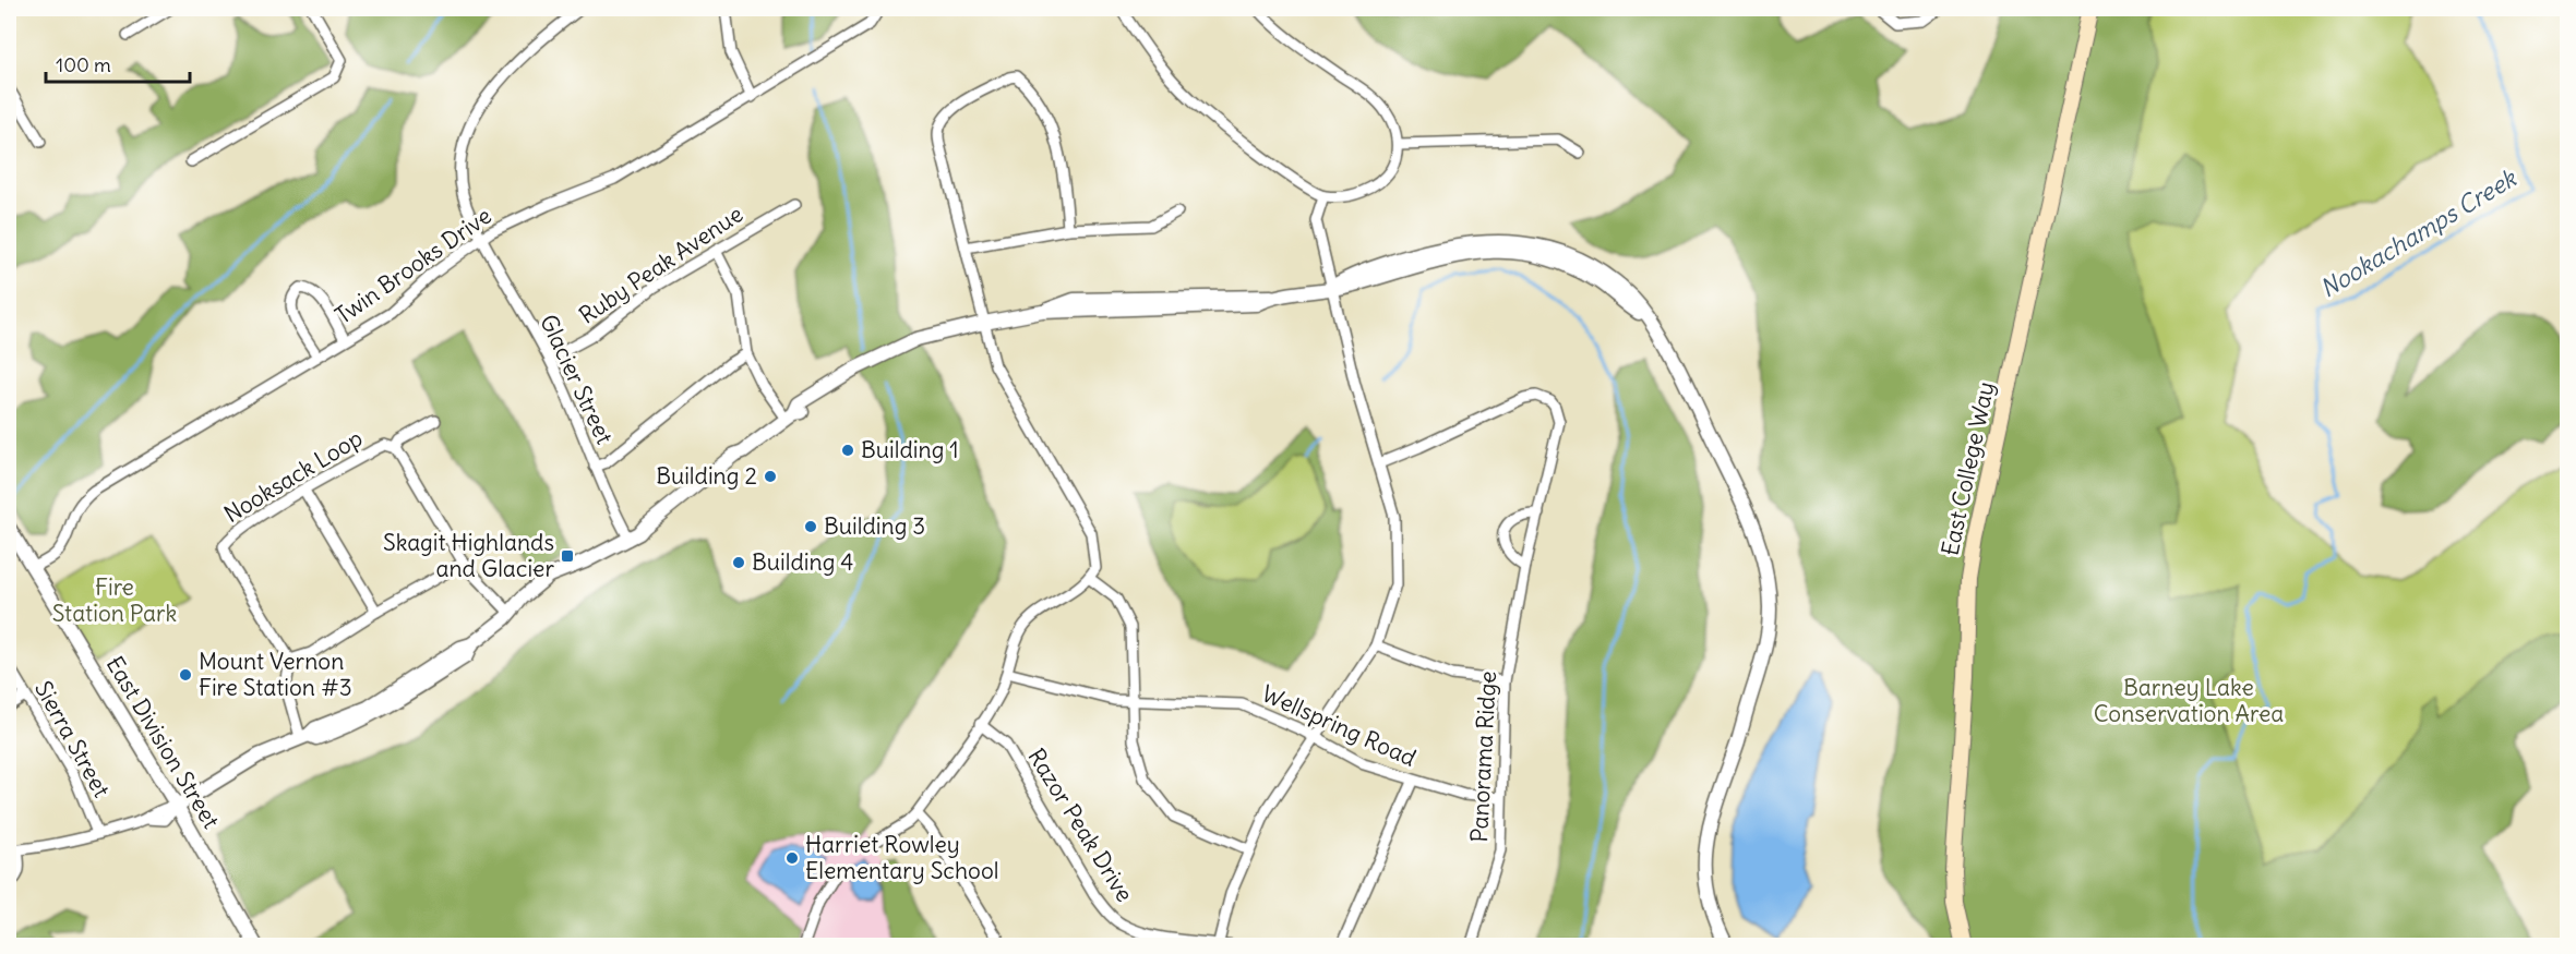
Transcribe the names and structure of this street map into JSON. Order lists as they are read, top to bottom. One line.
{"streets":{"main road":["East College Way"],"street":["Ruby Peak Avenue","Twin Brooks Drive","Glacier Street","Nooksack Loop","Wellspring Road","Sierra Street","East Division Street","Panorama Ridge","Razor Peak Drive"]},"crossings":[["Ruby Peak Avenue","Glacier Street"],["Twin Brooks Drive","Glacier Street"],["Twin Brooks Drive","East Division Street"],["Wellspring Road","Panorama Ridge"]],"water":["Nookachamps Creek"],"parks":["Fire Station Park","Barney Lake Conservation Area"],"places":{"other":["Building 1","Building 2","Building 3","Building 4","Mount Vernon Fire Station #3","Harriet Rowley Elementary School"],"transit":["Skagit Highlands and Glacier"]},"scale_bar":"100 m"}
